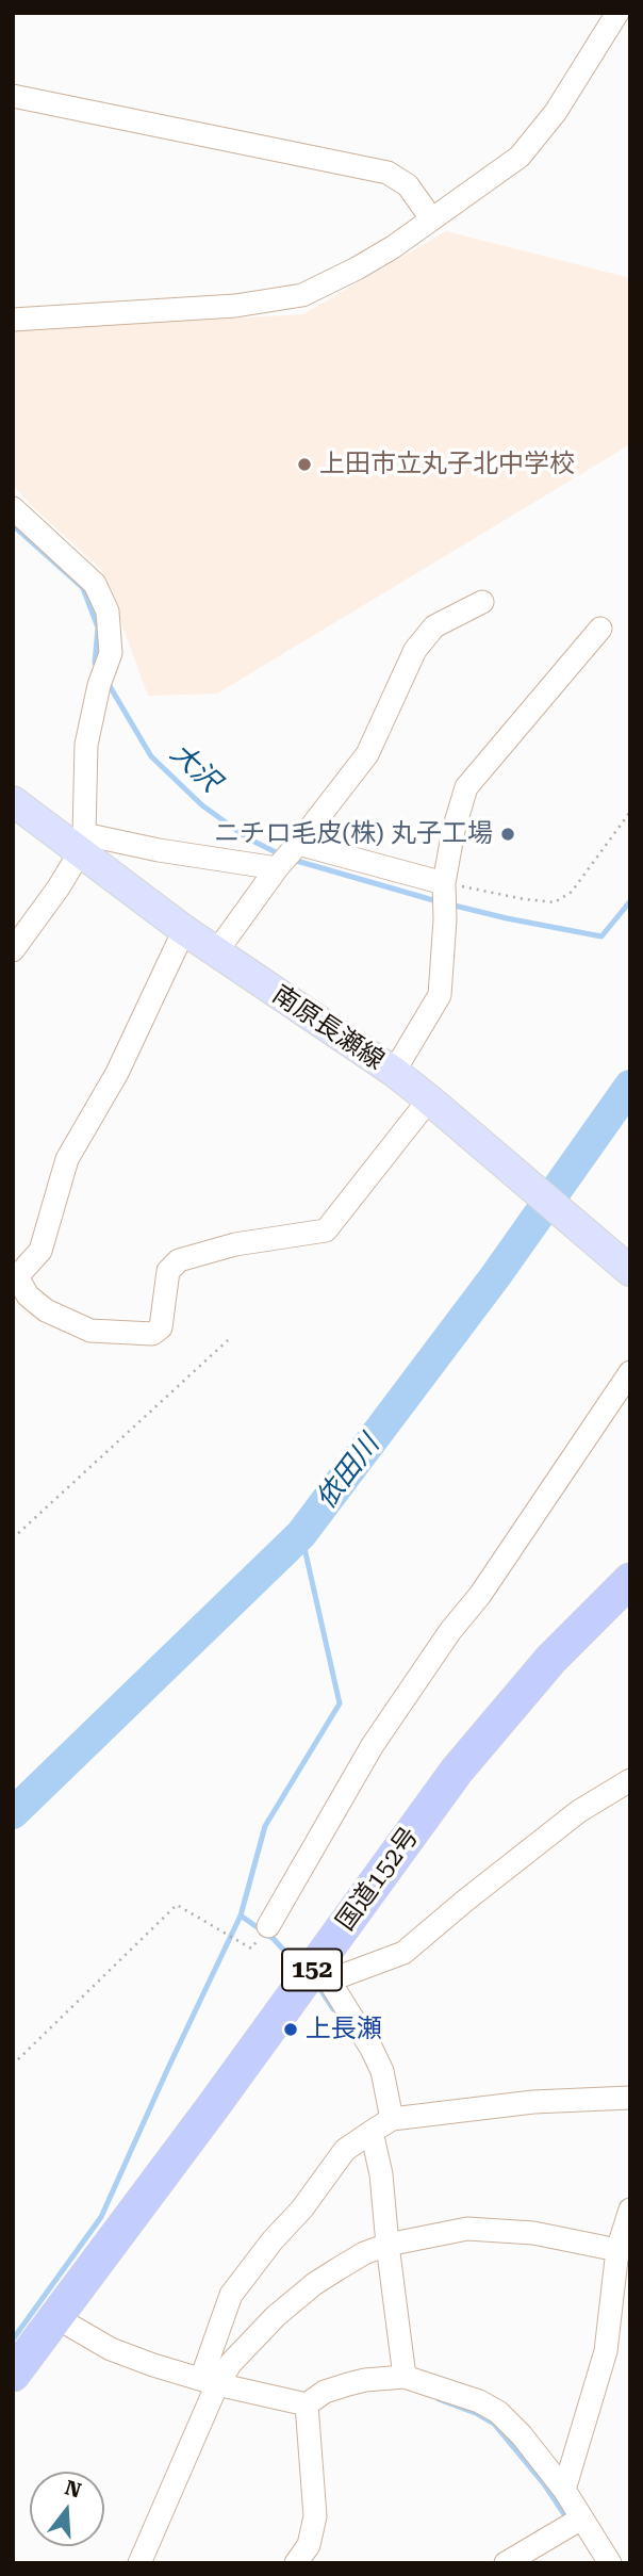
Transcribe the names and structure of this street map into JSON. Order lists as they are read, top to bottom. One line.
{"streets":{"highway":["国道152号","152"],"main road":["南原長瀬線"]},"water":["大沢","依田川"],"places":["上田市立丸子北中学校","ニチロ毛皮(株) 丸子工場","上長瀬"],"north":"top"}
